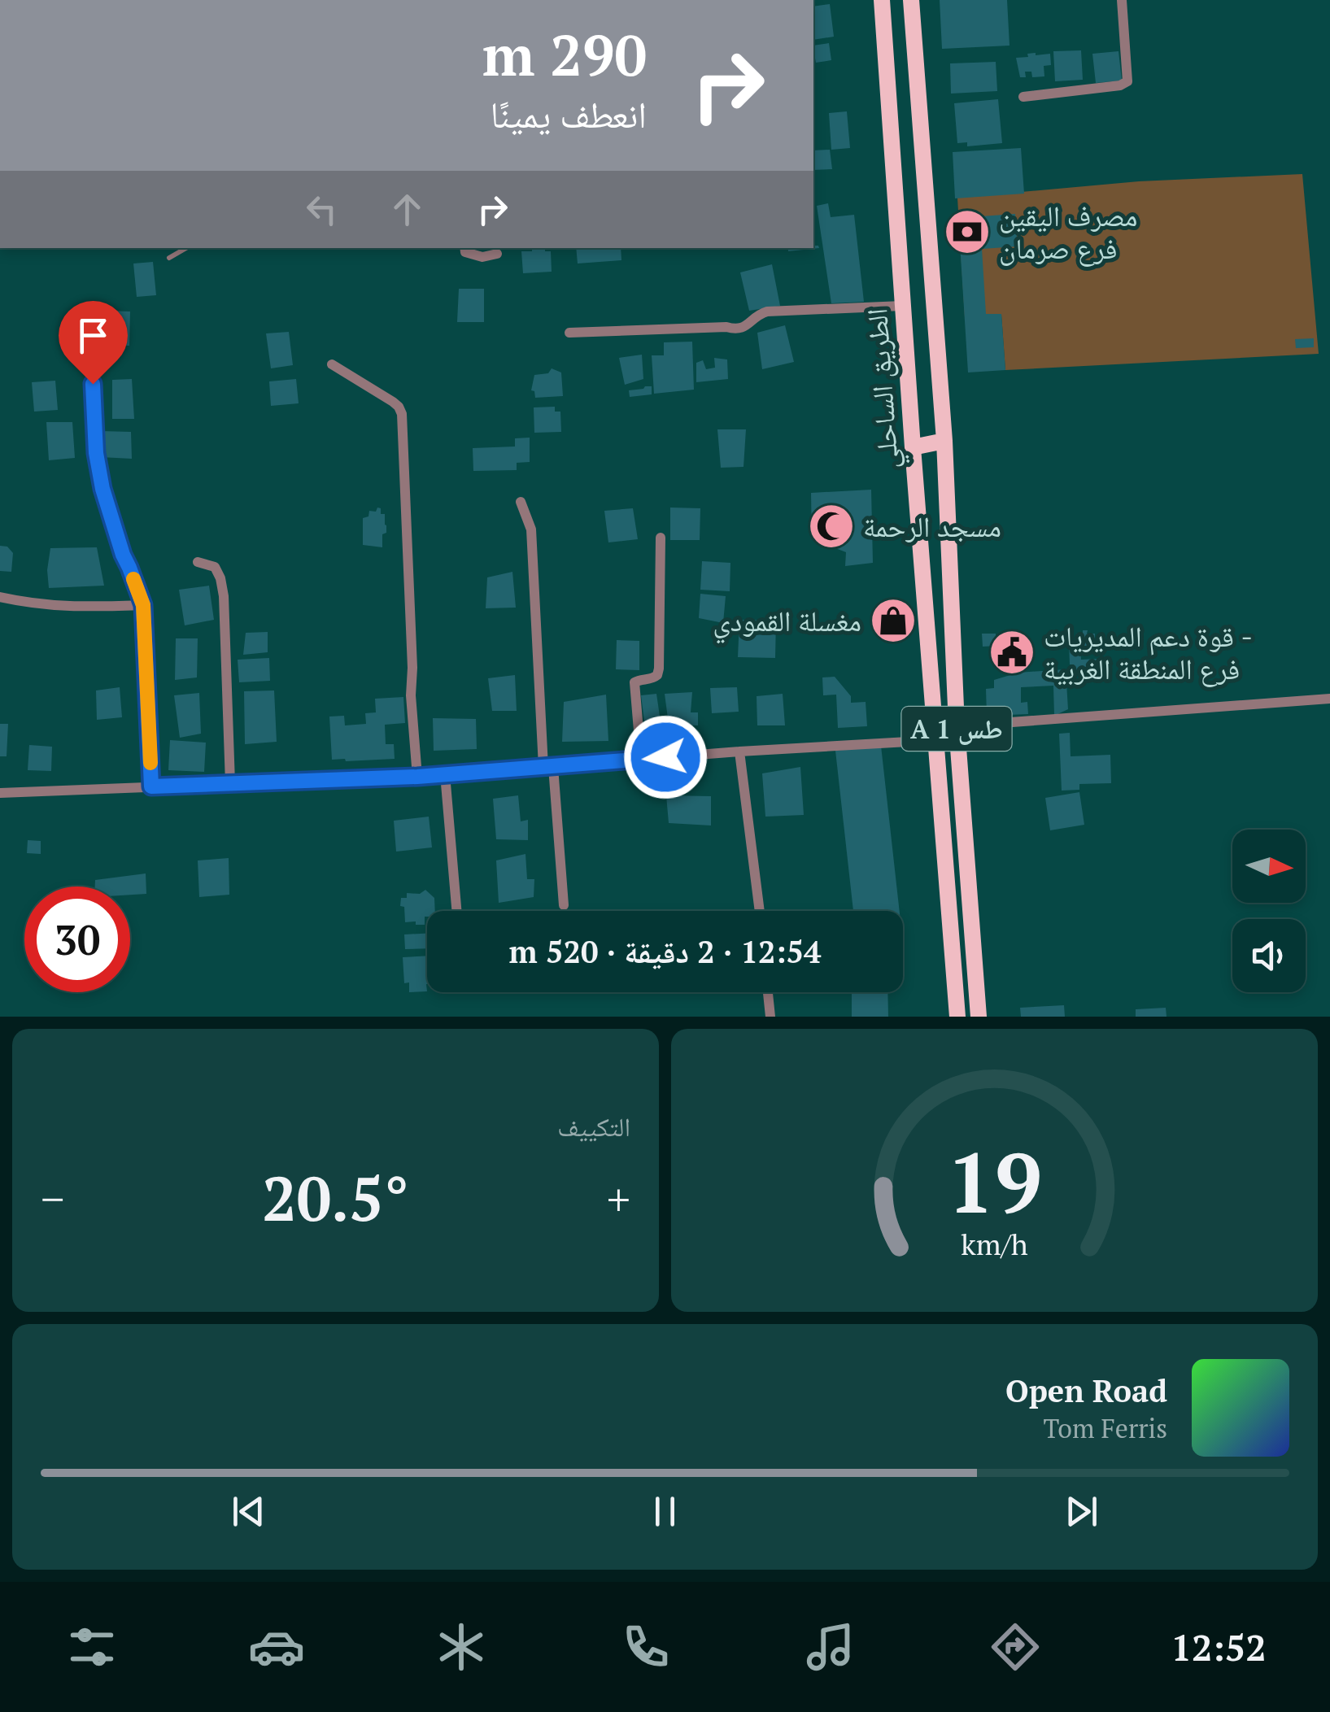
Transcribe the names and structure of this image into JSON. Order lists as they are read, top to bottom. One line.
{"streets":{"highway":["الطريق الساحلي","A 1 طس"]},"places":{"bank":["مصرف اليقين فرع صرمان"],"mosque":["مسجد الرحمة"],"shop":["مغسلة القمودي"],"public building":["قوة دعم المديريات - فرع المنطقة الغربية"]},"north":"right","page":{"turn":["290 m","انعطف يمينًا"],"limit":"30","trip":"12:54 · 2 دقيقة · 520 m","tile":"التكييف","heat":["−","20.5°","+"],"song":["Open Road","Tom Ferris"],"tabs":"12:52","gauge":["19","km/h"]}}
